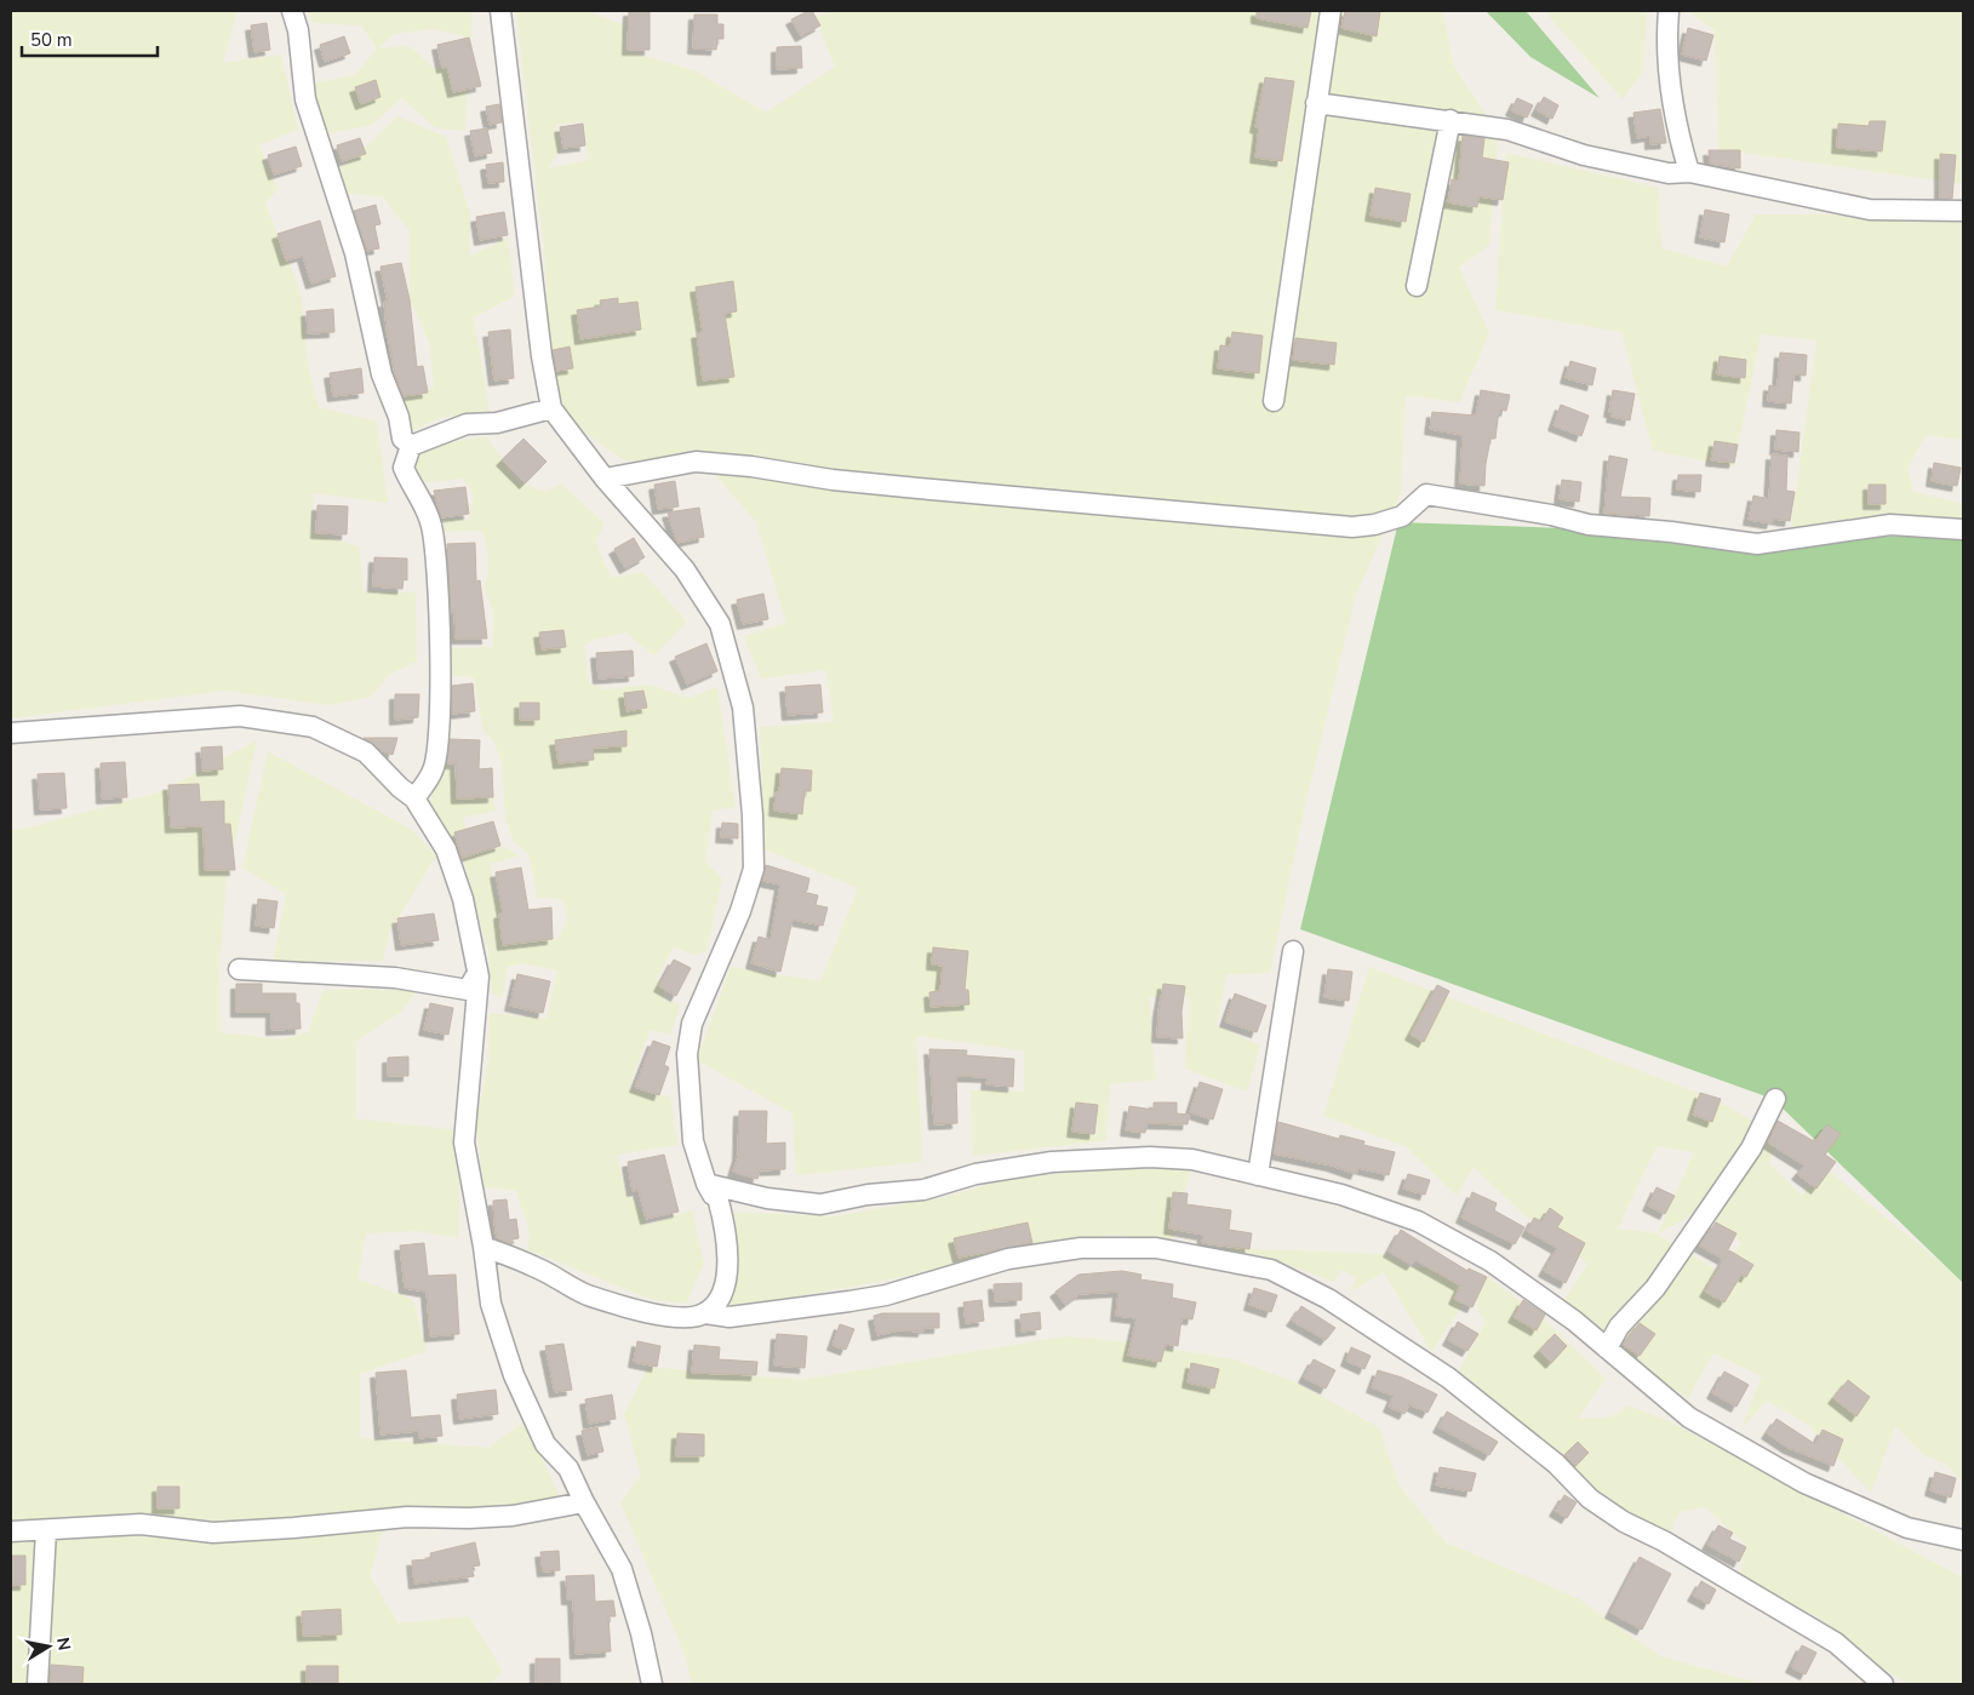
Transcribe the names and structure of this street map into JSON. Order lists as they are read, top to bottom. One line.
{"scale_bar":"50 m","north":"right"}
